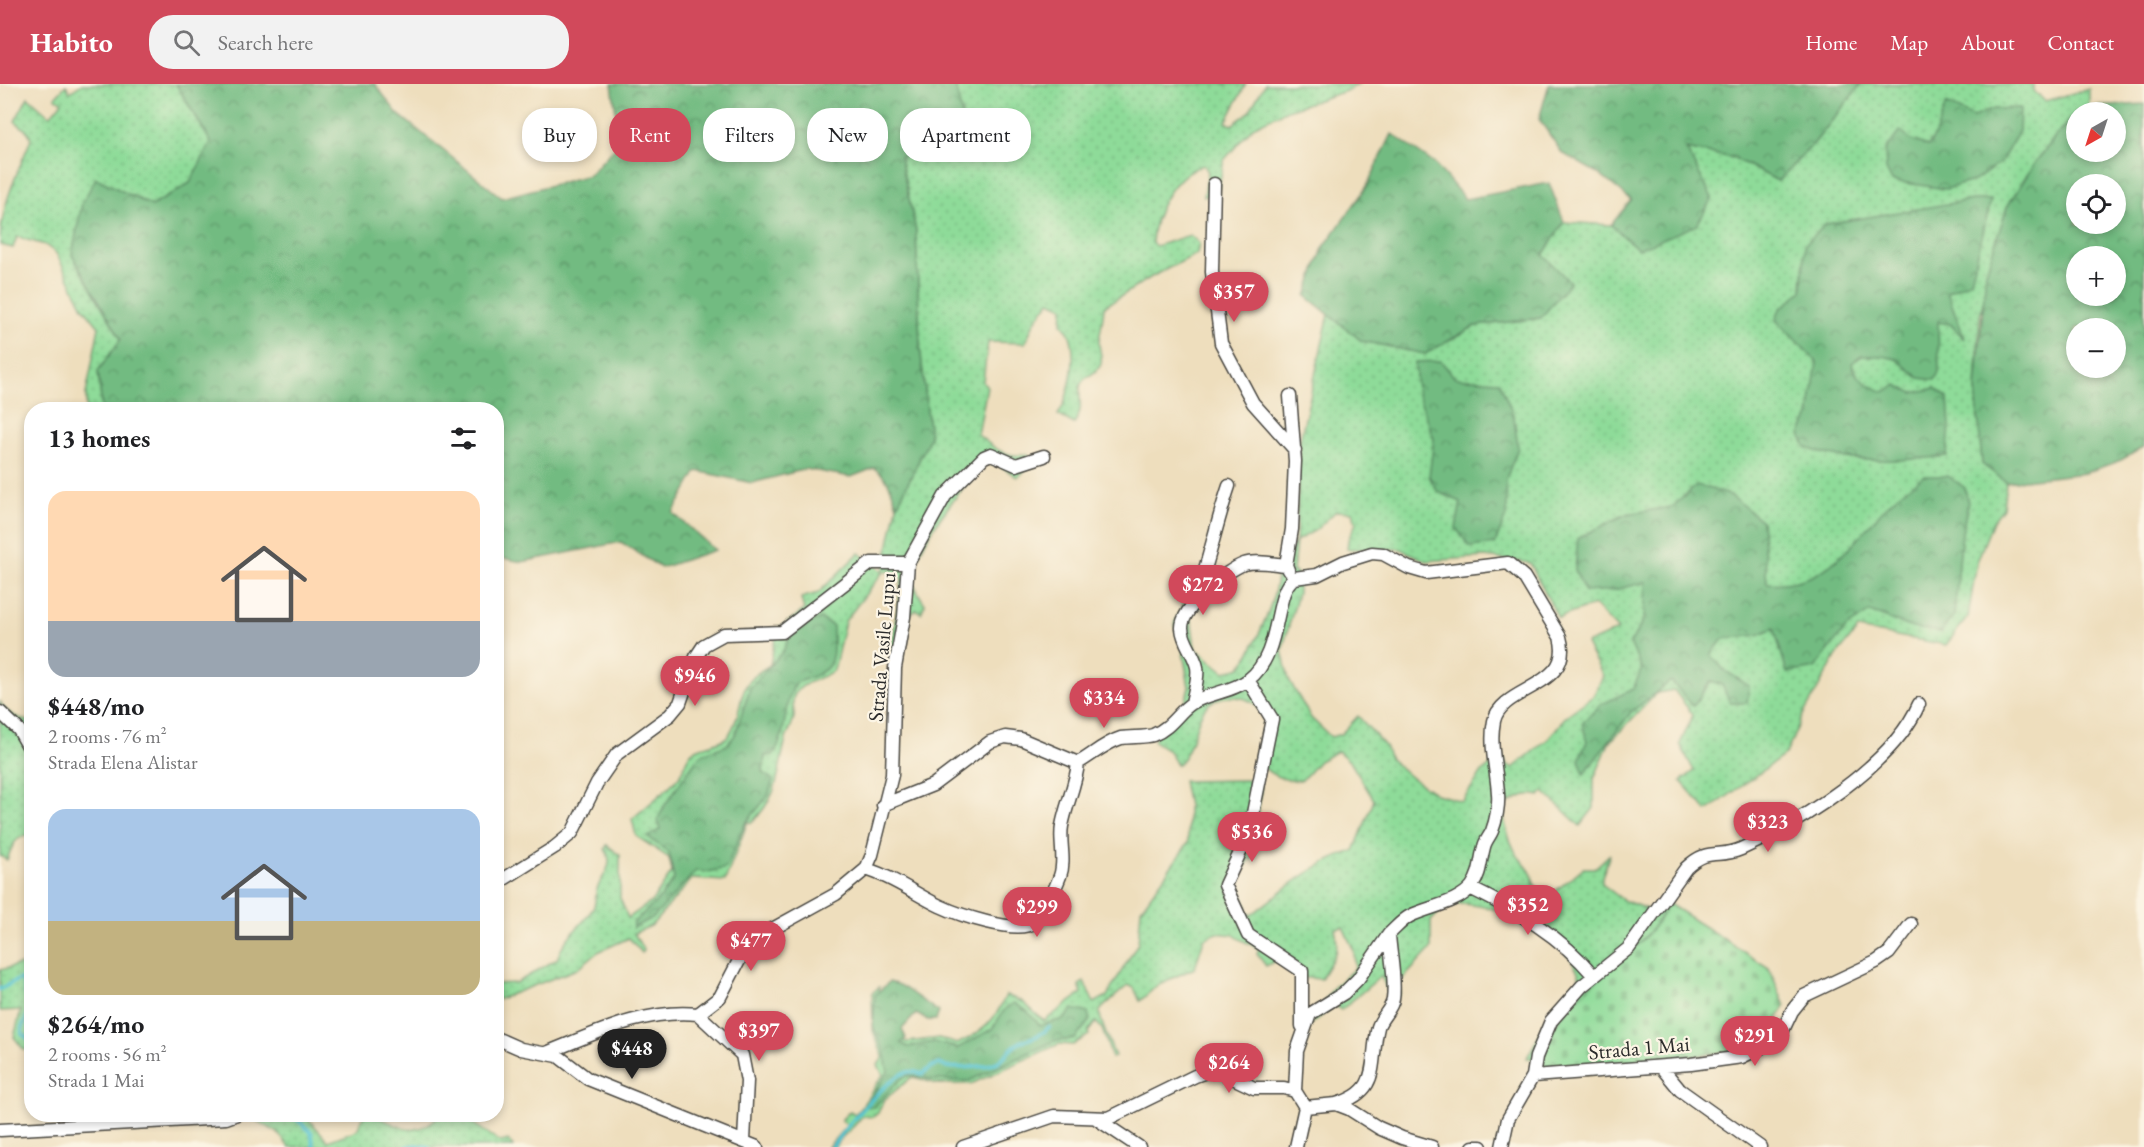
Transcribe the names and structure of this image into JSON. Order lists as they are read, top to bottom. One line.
{"streets":{"street":["Strada Vasile Lupu","Strada 1 Mai"]},"north":"bottom left","page":{"header":"Habito","search":"Search here","nav":["Home","Map","About","Contact"],"map_buttons":["+","−"],"chip":["Buy","Rent","Filters","New","Apartment"],"price":["$357","$272","$946","$334","$323","$536","$352","$299","$477","$397","$291","$448","$264"],"heading":"13 homes","list":[{"name":"$448/mo","note":"2 rooms · 76 m² · Strada Elena Alistar"},{"name":"$264/mo","note":"2 rooms · 56 m² · Strada 1 Mai"}]}}
